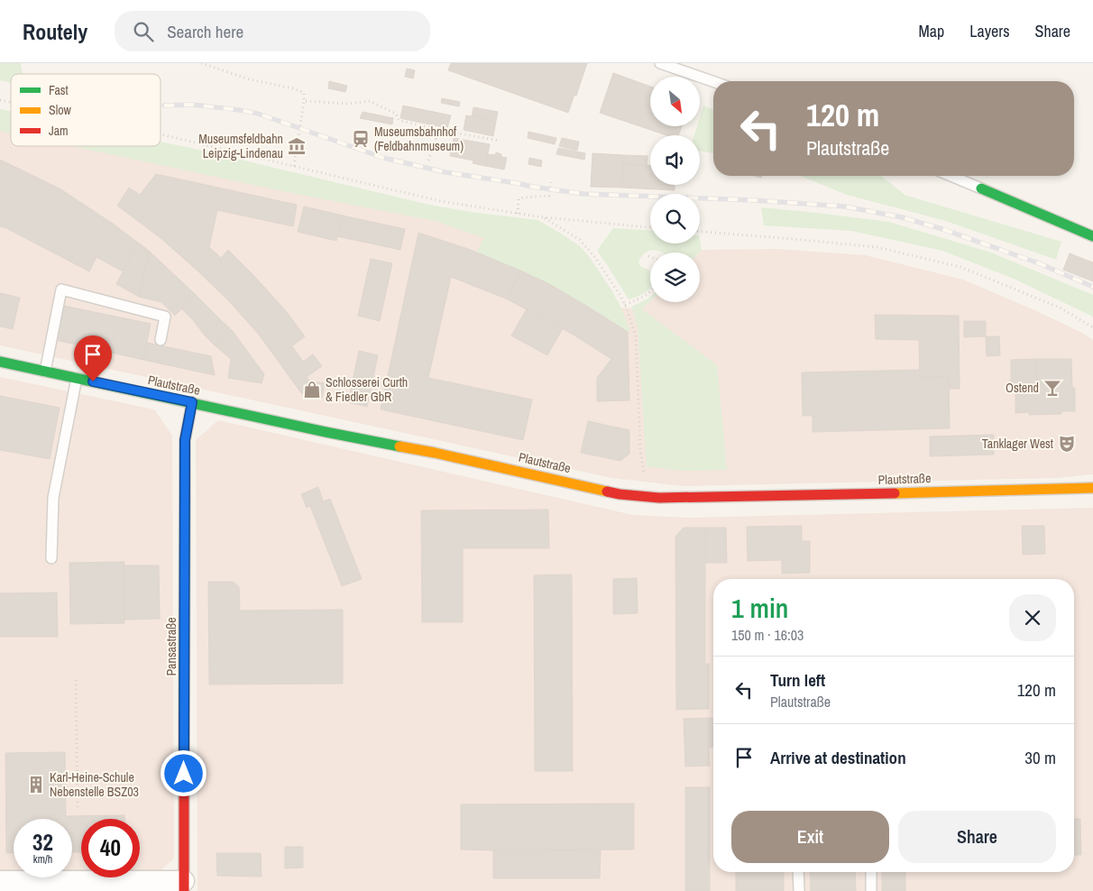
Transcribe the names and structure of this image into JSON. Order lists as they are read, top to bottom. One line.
{"streets":{"main road":["Plautstraße","Pansastraße"]},"crossings":[["Plautstraße","Pansastraße"]],"places":{"station":["Museumsbahnhof (Feldbahnmuseum)"],"museum":["Museumsfeldbahn Leipzig-Lindenau"],"bar":["Ostend"],"shop":["Schlosserei Curth & Fiedler GbR"],"theatre":["Tanklager West"],"building":["Karl-Heine-Schule Nebenstelle BSZ03"]},"legend":["Fast","Slow","Jam"],"north":"bottom right","page":{"header":"Routely","search":"Search here","nav":["Map","Layers","Share"],"turn":["120 m","Plautstraße"],"heading":["1 min","150 m · 16:03"],"list":[{"name":"Turn left","note":"Plautstraße","value":"120 m"},{"name":"Arrive at destination","value":"30 m"}],"buttons":["Exit","Share"],"speed":"32 km/h","limit":"40"}}
